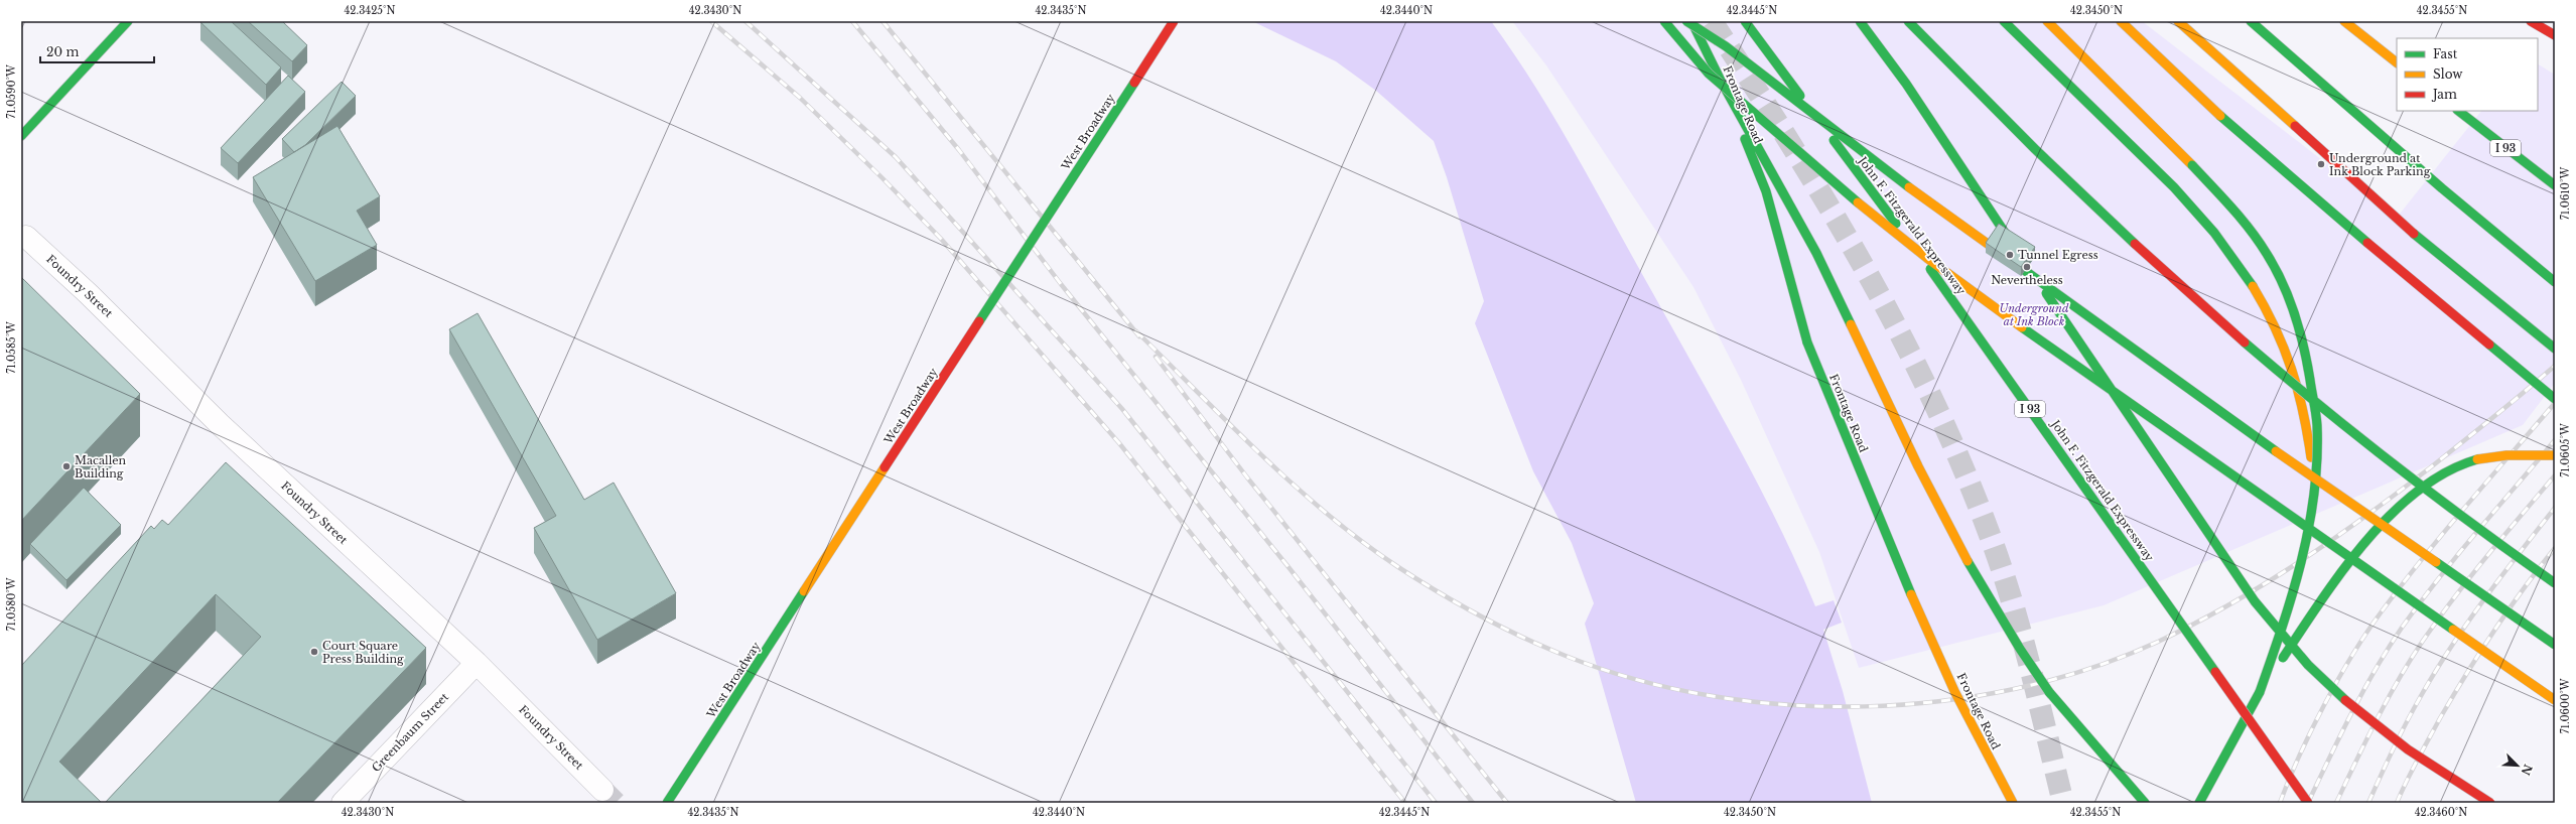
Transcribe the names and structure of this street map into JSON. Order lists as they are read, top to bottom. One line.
{"streets":{"main road":["Frontage Road","West Broadway","I 93","John F. Fitzgerald Expressway"],"street":["Foundry Street","Greenbaum Street"]},"crossings":[["Foundry Street","Greenbaum Street"]],"parks":["Underground at Ink Block"],"places":["Underground at Ink Block Parking","Tunnel Egress","Nevertheless","Macallen Building","Court Square Press Building"],"legend":["Fast","Slow","Jam"],"scale_bar":"20 m","north":"bottom right","coordinates":["42.3425°N","42.3430°N","42.3435°N","42.3440°N","42.3445°N","42.3450°N","42.3455°N","71.0590°W","71.0610°W","71.0585°W","71.0605°W","71.0580°W","71.0600°W","42.3460°N"]}
